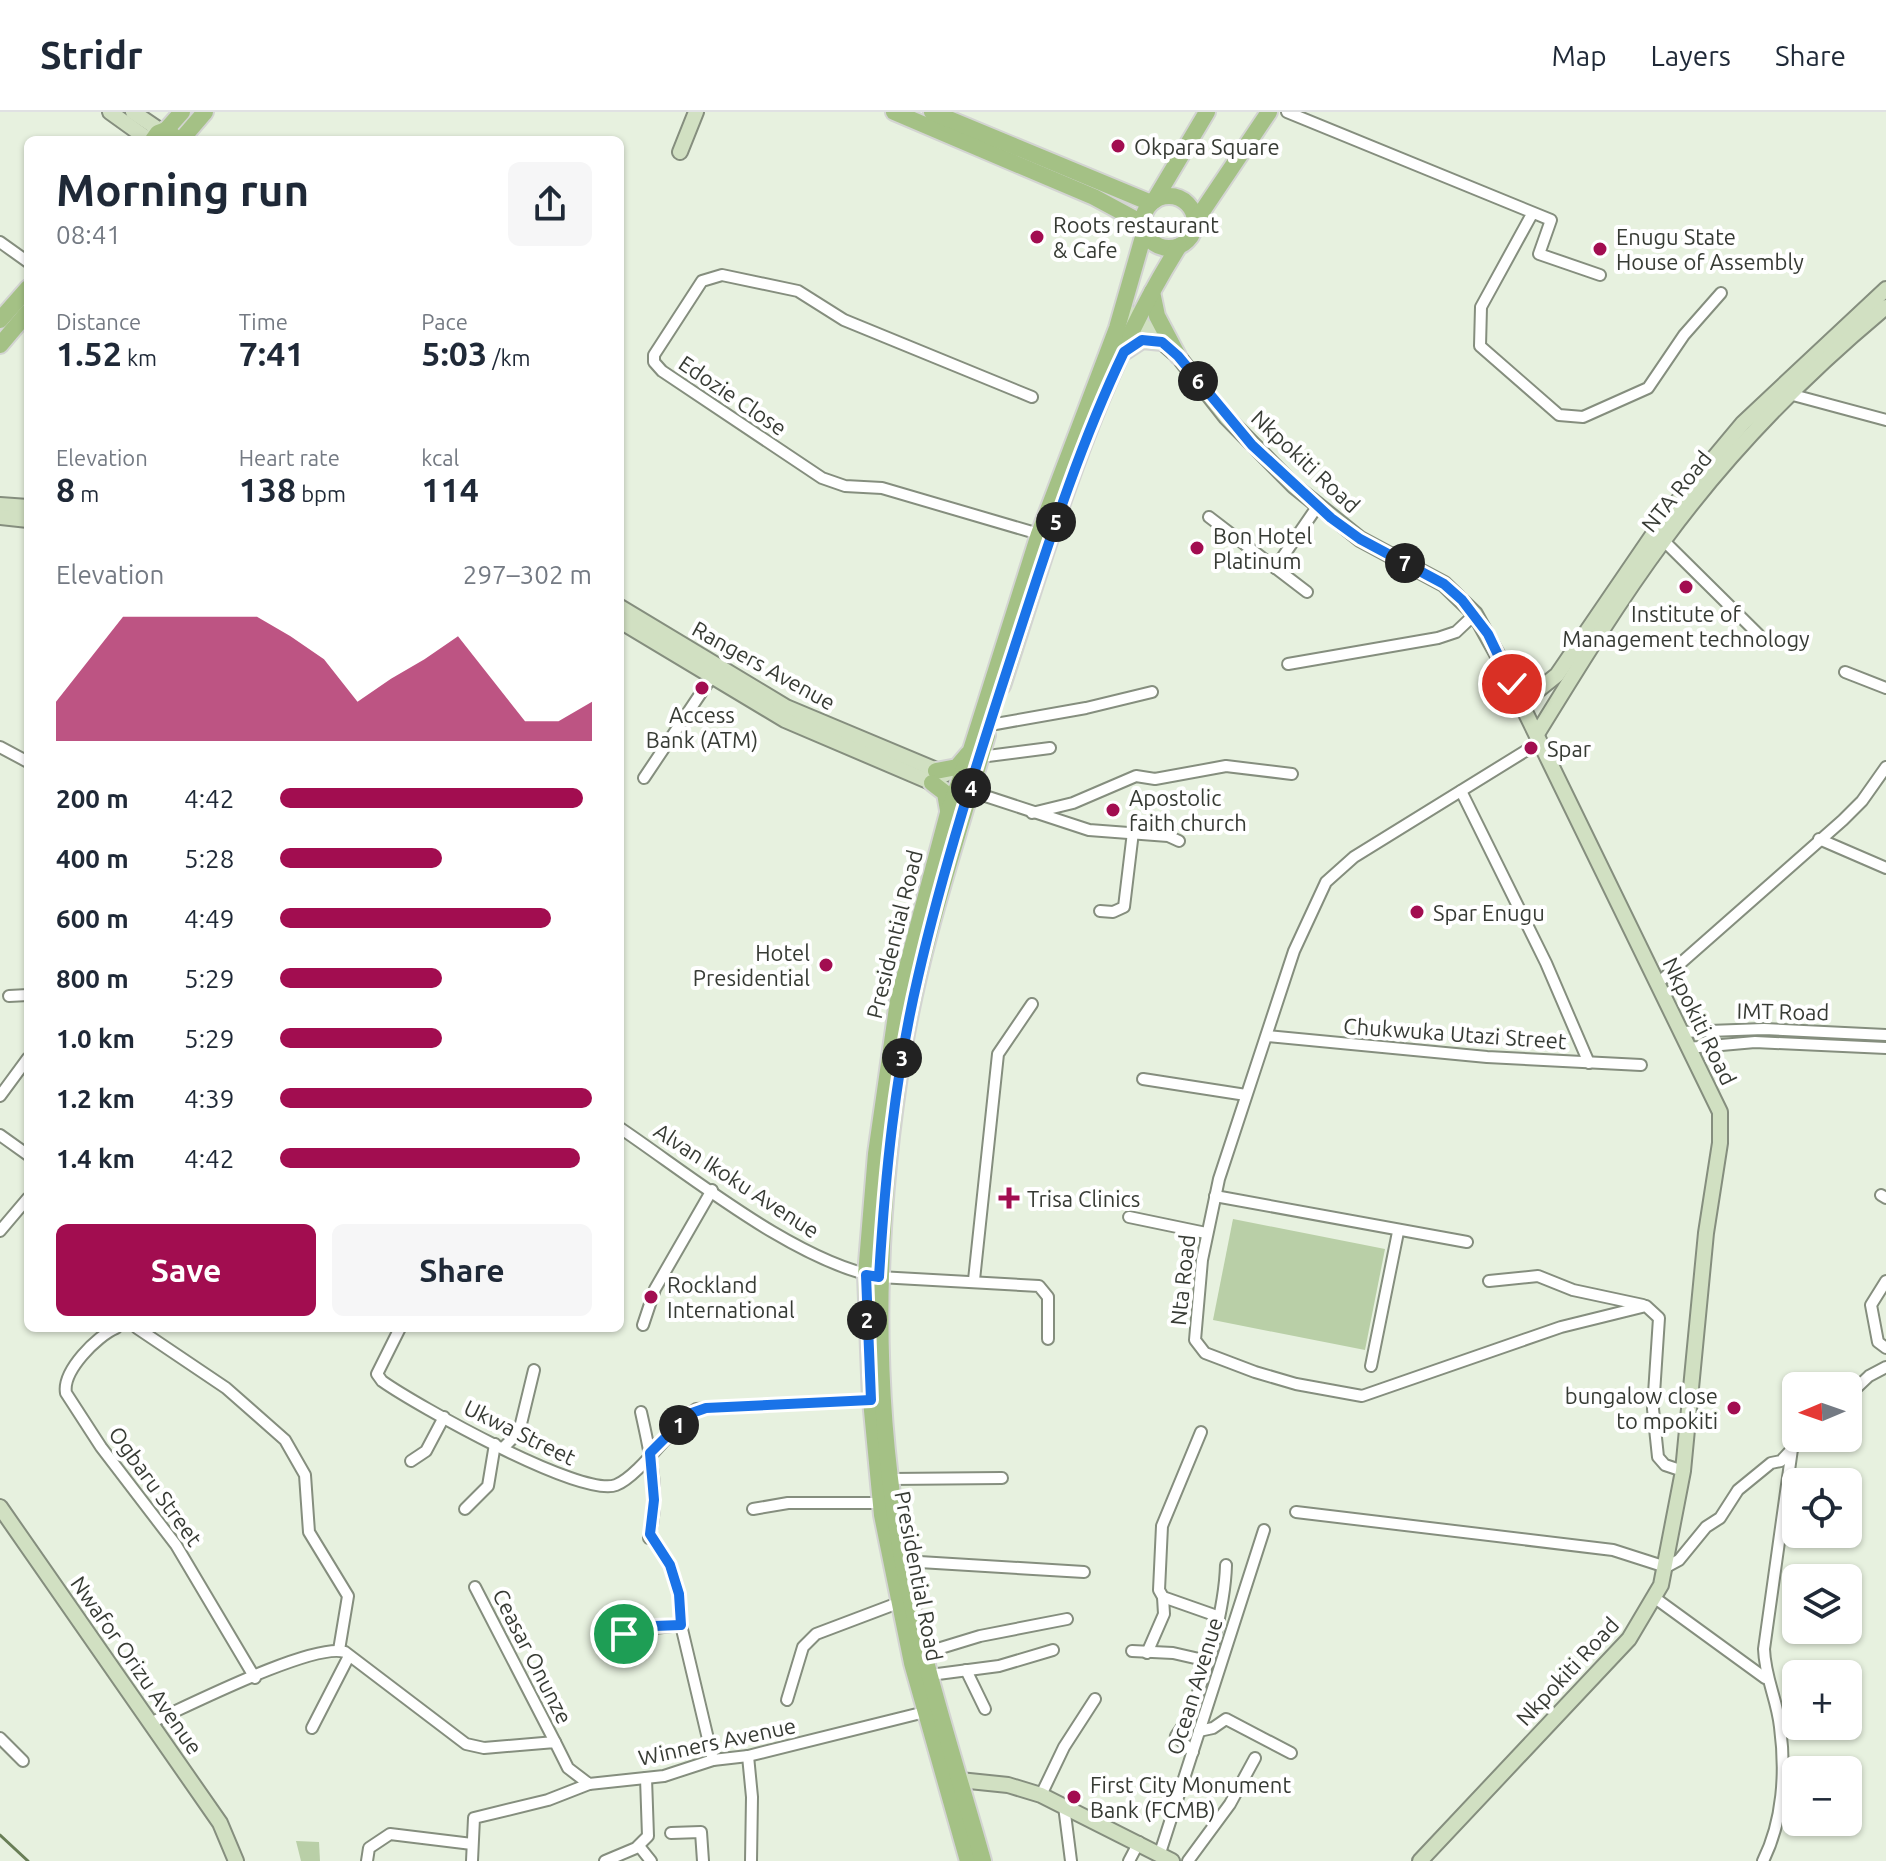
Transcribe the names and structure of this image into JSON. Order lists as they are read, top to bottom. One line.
{"streets":{"main road":["Nkpokiti Road","NTA Road","Rangers Avenue","Presidential Road","Nwafor Orizu Avenue"],"street":["Edozie Close","IMT Road","Chukwuka Utazi Street","Alvan Ikoku Avenue","Nta Road","Ukwa Street","Ogbaru Street","Ceasar Onunze","Ocean Avenue","Winners Avenue"]},"crossings":[["Edozie Close","Presidential Road"],["Nkpokiti Road","NTA Road"],["Nkpokiti Road","Presidential Road"],["Nkpokiti Road","IMT Road"],["Nkpokiti Road","Nta Road"],["NTA Road","Nta Road"],["Presidential Road","Alvan Ikoku Avenue"],["Presidential Road","Ukwa Street"],["Presidential Road","Winners Avenue"],["Chukwuka Utazi Street","Nta Road"]],"places":{"other":["Okpara Square","Roots restaurant & Cafe","Enugu State House of Assembly","Bon Hotel Platinum","Institute of Management technology","Access Bank (ATM)","Spar","Apostolic faith church","Spar Enugu","Hotel Presidential","Rockland International","bungalow close to mpokiti","First City Monument Bank (FCMB)"],"health":["Trisa Clinics"]},"north":"left","page":{"header":"Stridr","nav":["Map","Layers","Share"],"heading":["Morning run","08:41"],"stats":[["Distance","1.52 km"],["Time","7:41"],["Pace","5:03 /km"],["Elevation","8 m"],["Heart rate","138 bpm"],["kcal","114"]],"pins":["6","5","7","4","3","2","1"],"chart":["Elevation","297–302 m"],"list":[{"name":"200 m","note":"4:42"},{"name":"400 m","note":"5:28"},{"name":"600 m","note":"4:49"},{"name":"800 m","note":"5:29"},{"name":"1.0 km","note":"5:29"},{"name":"1.2 km","note":"4:39"},{"name":"1.4 km","note":"4:42"}],"buttons":["Save","Share"],"map_buttons":["+","−"]}}
